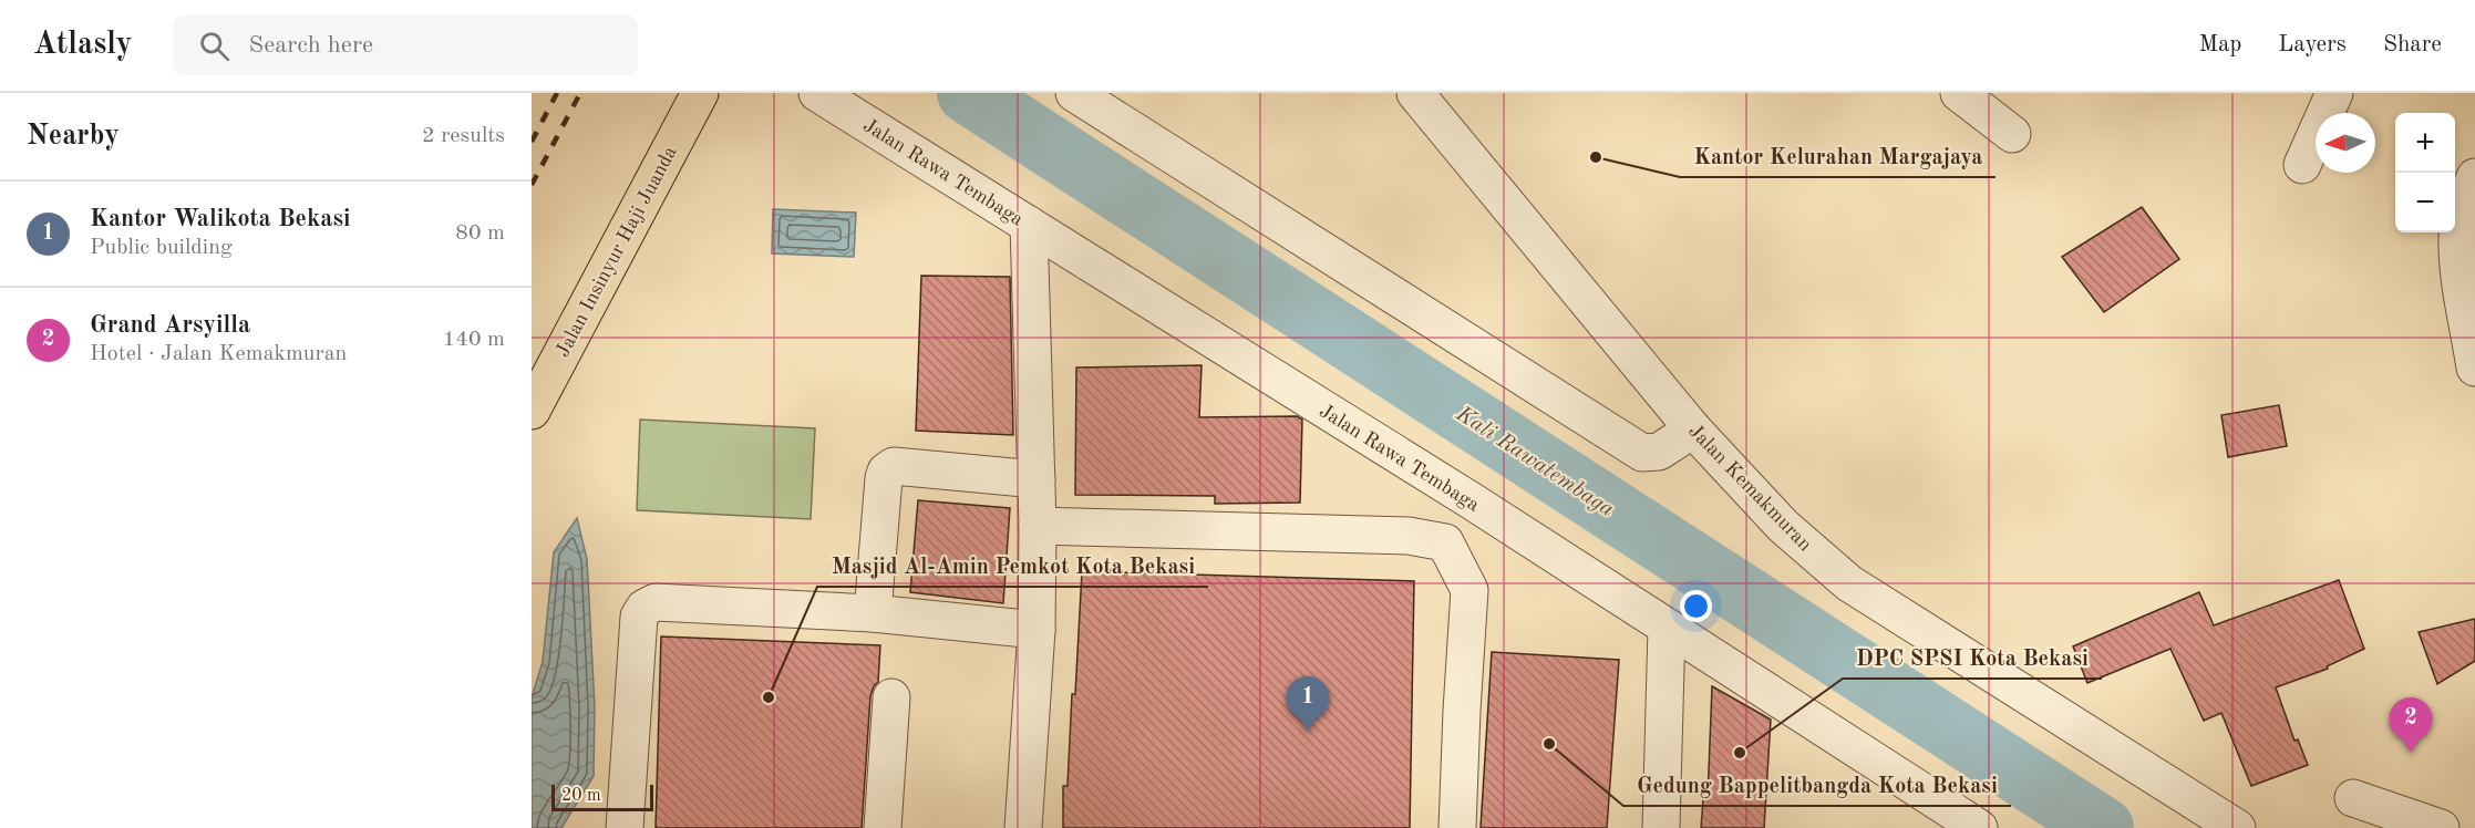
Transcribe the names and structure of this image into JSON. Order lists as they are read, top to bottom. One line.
{"streets":{"main road":["Jalan Insinyur Haji Juanda"],"street":["Jalan Rawa Tembaga","Jalan Kemakmuran"]},"water":["Kali Rawatembaga"],"places":["Kantor Kelurahan Margajaya","Masjid Al-Amin Pemkot Kota Bekasi","Gedung Bappelitbangda Kota Bekasi","DPC SPSI Kota Bekasi"],"scale_bar":"20 m","north":"left","page":{"header":"Atlasly","search":"Search here","nav":["Map","Layers","Share"],"heading":["Nearby","2 results"],"map_buttons":["+","−"],"list":[{"mark":"1","name":"Kantor Walikota Bekasi","note":"Public building","value":"80 m"},{"mark":"2","name":"Grand Arsyilla","note":"Hotel · Jalan Kemakmuran","value":"140 m"}],"pins":["1","2"],"scale":"20 m"}}
